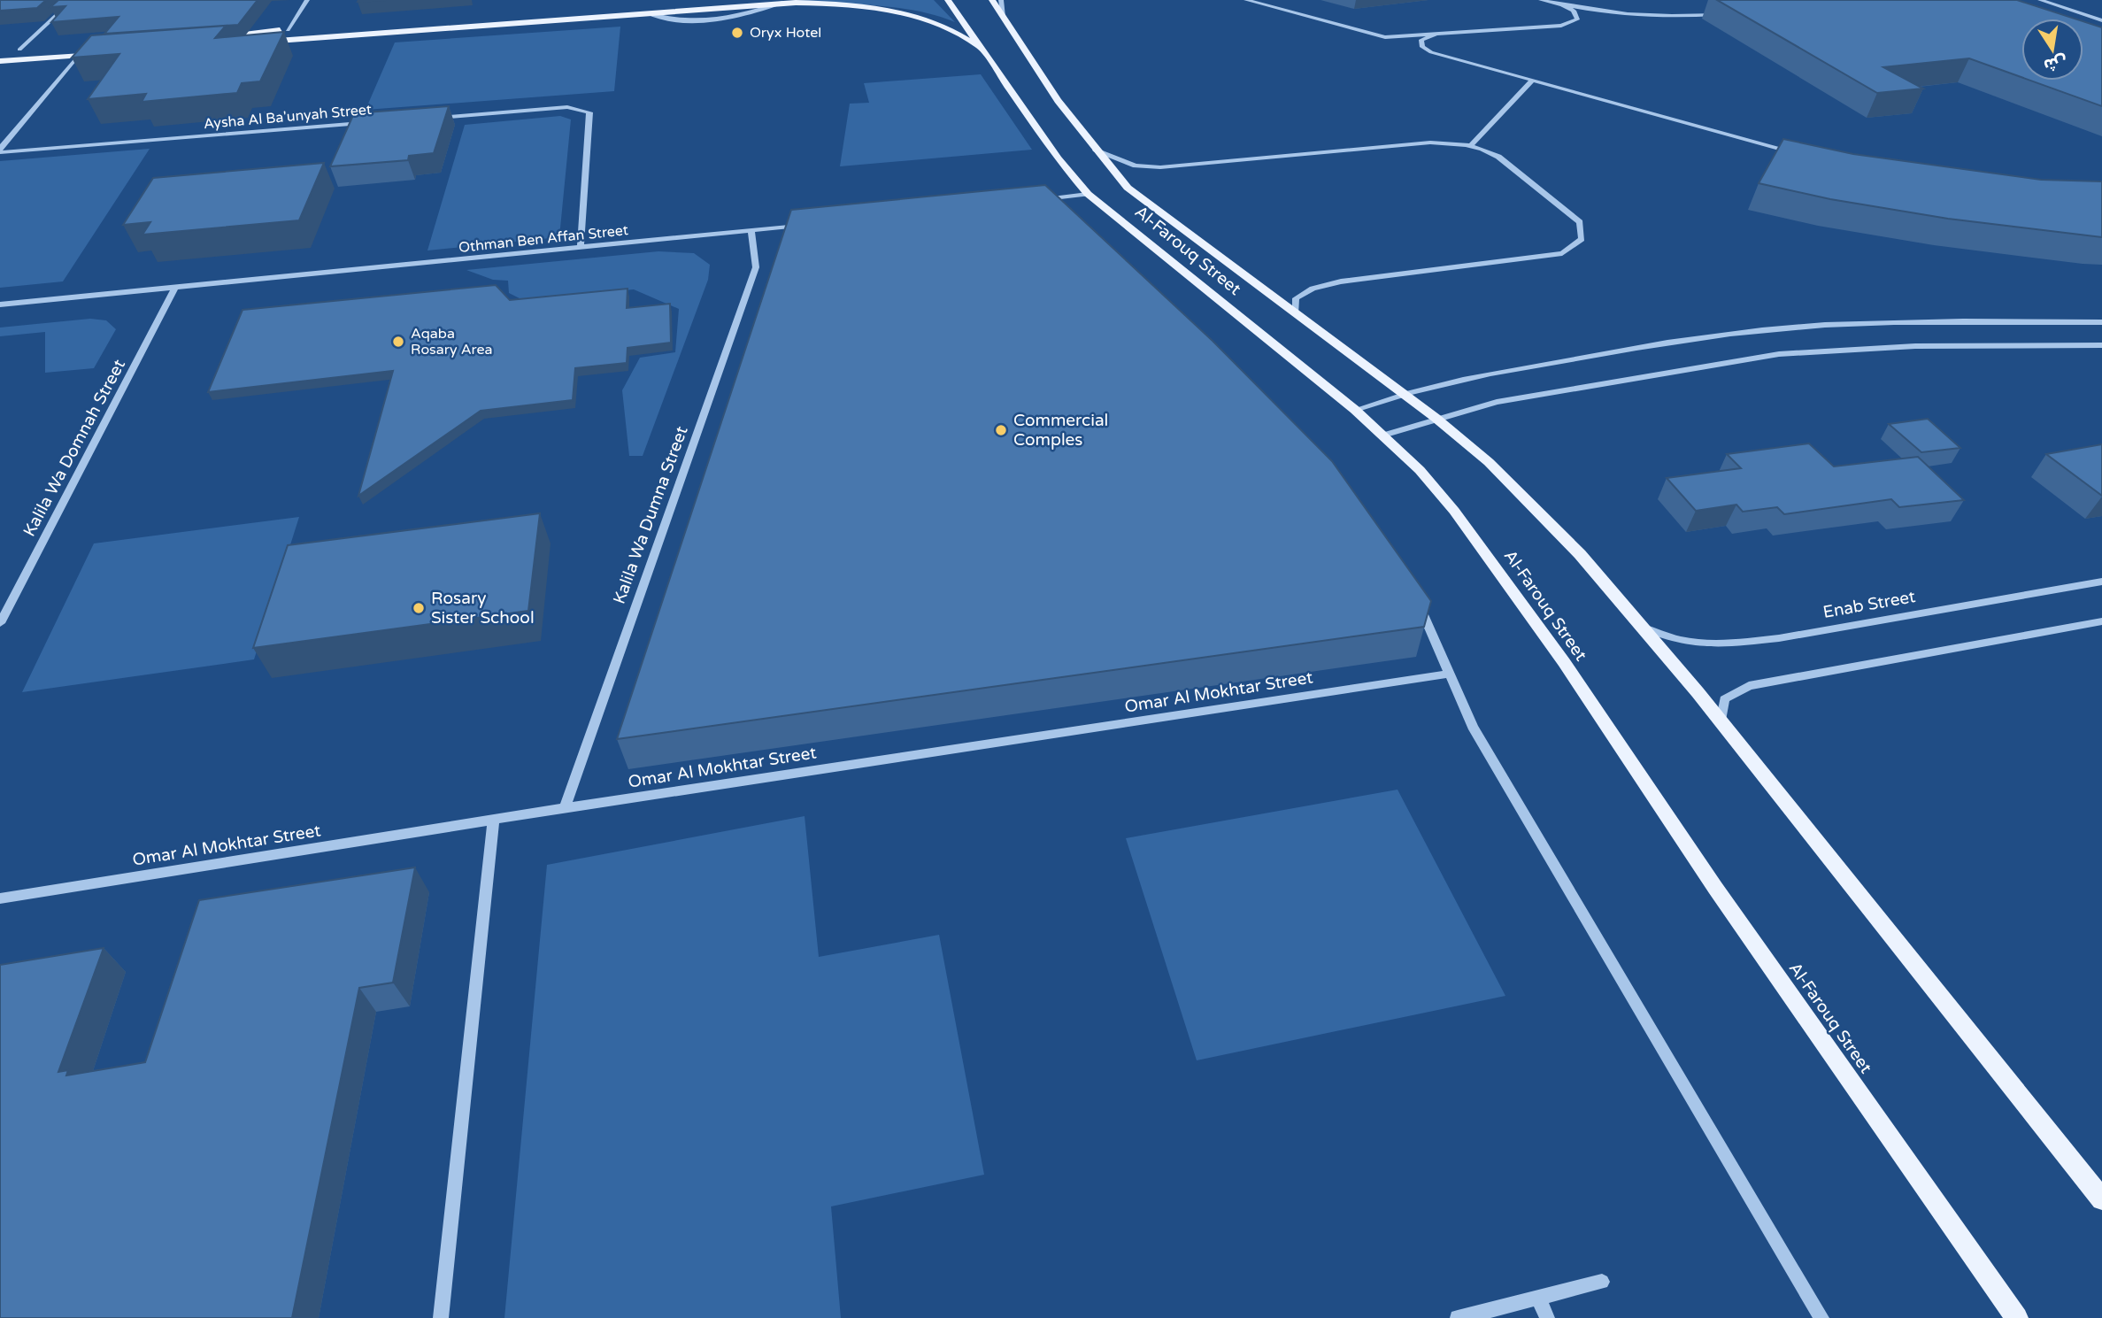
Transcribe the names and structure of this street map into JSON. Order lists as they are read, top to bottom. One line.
{"streets":{"main road":["Al-Farouq Street"],"street":["Aysha Al Ba'unyah Street","Othman Ben Affan Street","Kalila Wa Domnah Street","Kalila Wa Dumna Street","Enab Street","Omar Al Mokhtar Street"]},"crossings":[["Othman Ben Affan Street","Kalila Wa Domnah Street"],["Othman Ben Affan Street","Kalila Wa Dumna Street"],["Al-Farouq Street","Enab Street"],["Kalila Wa Dumna Street","Omar Al Mokhtar Street"]],"places":["Oryx Hotel","Aqaba Rosary Area","Commercial Comples","Rosary Sister School"],"north":"bottom"}
